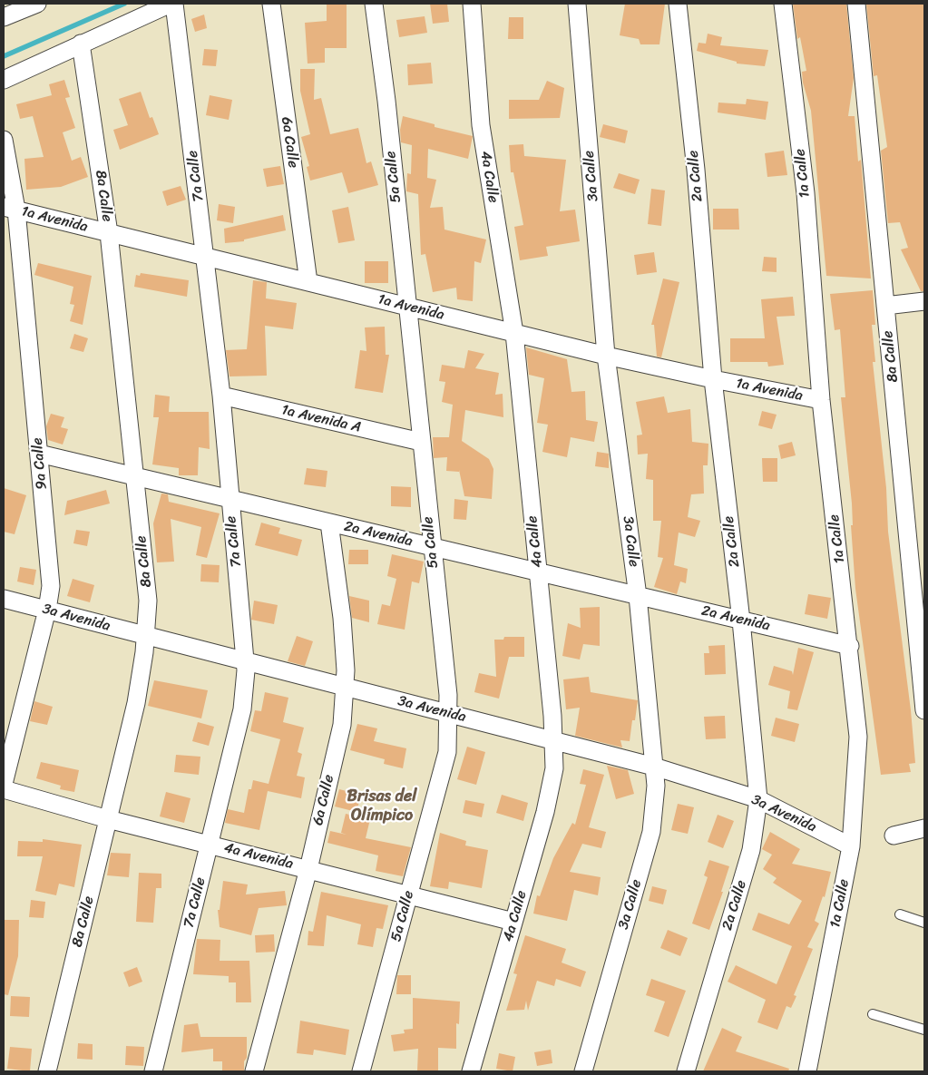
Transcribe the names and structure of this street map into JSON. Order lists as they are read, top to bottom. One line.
{"streets":{"street":["6a Calle","1a Calle","7a Calle","3a Calle","2a Calle","5a Calle","4a Calle","8a Calle","1a Avenida","1a Avenida A","9a Calle","2a Avenida","3a Avenida","4a Avenida"]},"crossings":[["6a Calle","1a Avenida"],["6a Calle","2a Avenida"],["6a Calle","3a Avenida"],["6a Calle","4a Avenida"],["1a Calle","1a Avenida"],["1a Calle","2a Avenida"],["1a Calle","3a Avenida"],["7a Calle","1a Avenida"],["7a Calle","1a Avenida A"],["7a Calle","2a Avenida"],["7a Calle","3a Avenida"],["7a Calle","4a Avenida"],["3a Calle","1a Avenida"],["3a Calle","2a Avenida"],["3a Calle","3a Avenida"],["2a Calle","1a Avenida"],["2a Calle","2a Avenida"],["2a Calle","3a Avenida"],["5a Calle","1a Avenida"],["5a Calle","1a Avenida A"],["5a Calle","2a Avenida"],["5a Calle","3a Avenida"],["5a Calle","4a Avenida"],["4a Calle","1a Avenida"],["4a Calle","2a Avenida"],["4a Calle","3a Avenida"],["4a Calle","4a Avenida"],["8a Calle","1a Avenida"],["8a Calle","2a Avenida"],["8a Calle","3a Avenida"],["8a Calle","4a Avenida"],["1a Avenida","9a Calle"],["9a Calle","2a Avenida"],["9a Calle","3a Avenida"]],"districts":["Brisas del Olímpico"]}
